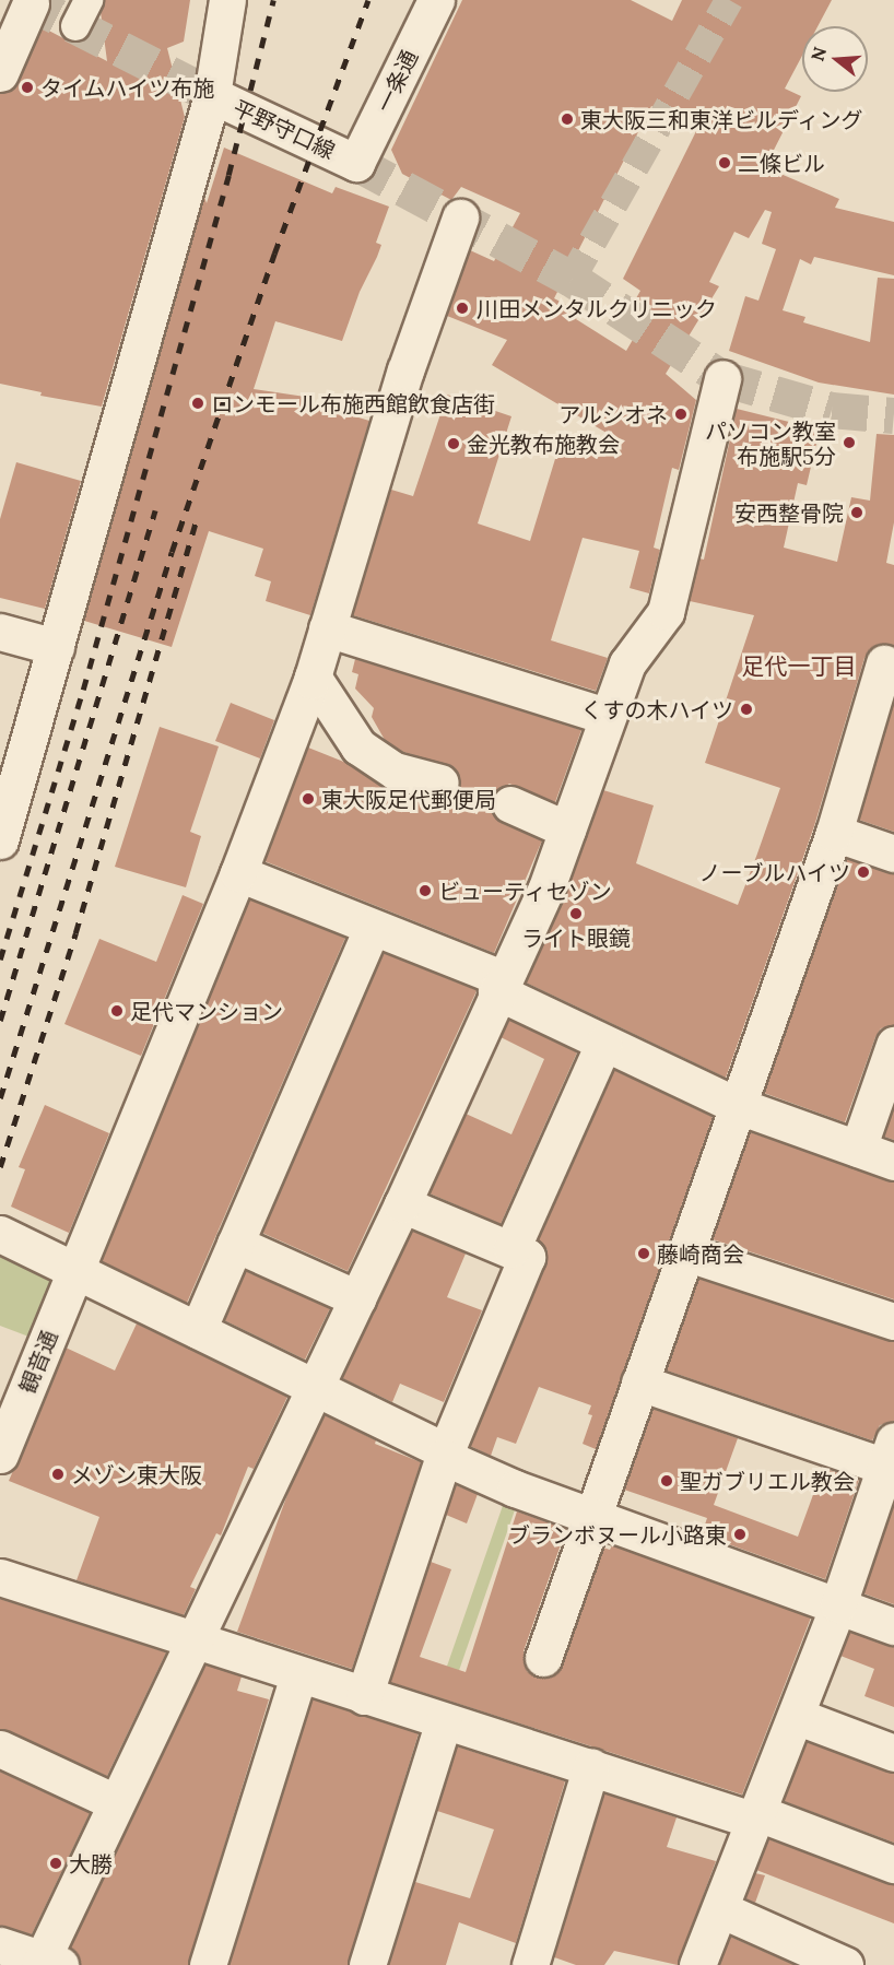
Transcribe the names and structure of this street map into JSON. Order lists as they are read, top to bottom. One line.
{"streets":{"street":["一条通","平野守口線","観音通"]},"crossings":[["一条通","平野守口線"]],"districts":["足代一丁目"],"places":["タイムハイツ布施","東大阪三和東洋ビルディング","二條ビル","川田メンタルクリニック","ロンモール布施西館飲食店街","アルシオネ","パソコン教室 布施駅5分","金光教布施教会","安西整骨院","くすの木ハイツ","東大阪足代郵便局","ノーブルハイツ","ビューティセゾン","ライト眼鏡","足代マンション","藤崎商会","メゾン東大阪","聖ガブリエル教会","ブランボヌール小路東","大勝"],"north":"left"}
